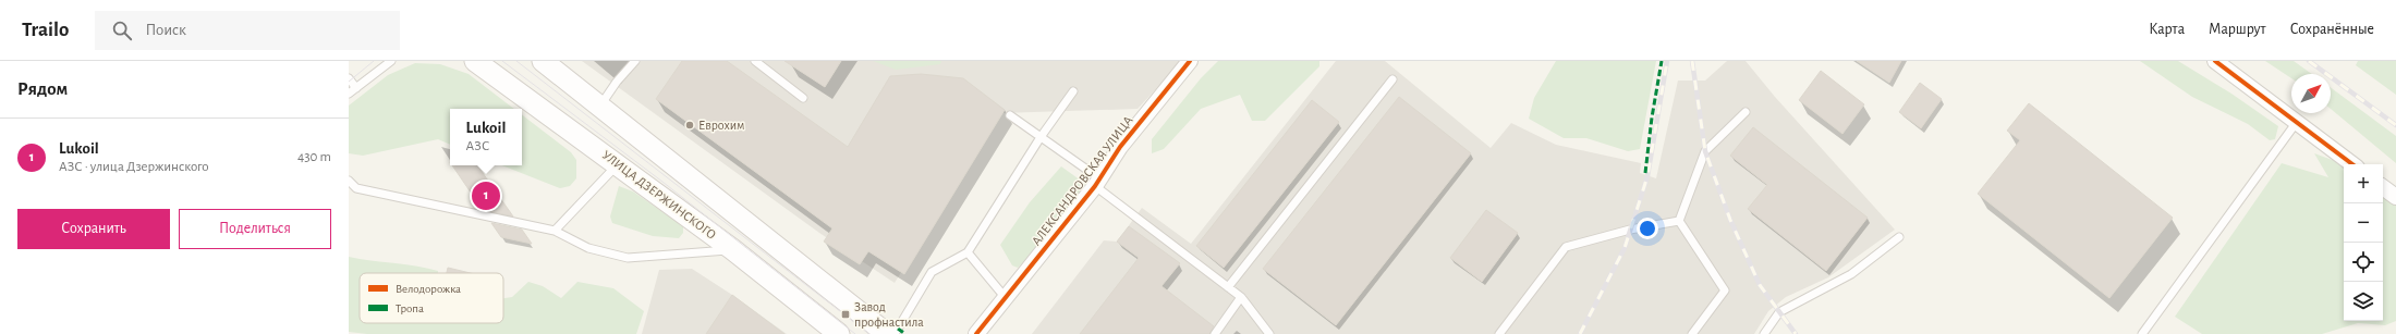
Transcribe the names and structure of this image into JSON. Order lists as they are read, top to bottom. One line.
{"streets":{"main road":["УЛИЦА ДЗЕРЖИНСКОГО"],"street":["АЛЕКСАНДРОВСКАЯ УЛИЦА"]},"places":{"other":["Еврохим"],"transit":["Завод профнастила"]},"legend":["Велодорожка","Тропа"],"north":"top right","page":{"header":"Trailo","search":"Поиск","nav":["Карта","Маршрут","Сохранённые"],"heading":"Рядом","popup":["Lukoil","АЗС"],"list":[{"mark":"1","name":"Lukoil","note":"АЗС · улица Дзержинского","value":"430 m"}],"map_buttons":["+","−"],"pins":"1","buttons":["Сохранить","Поделиться"]}}
